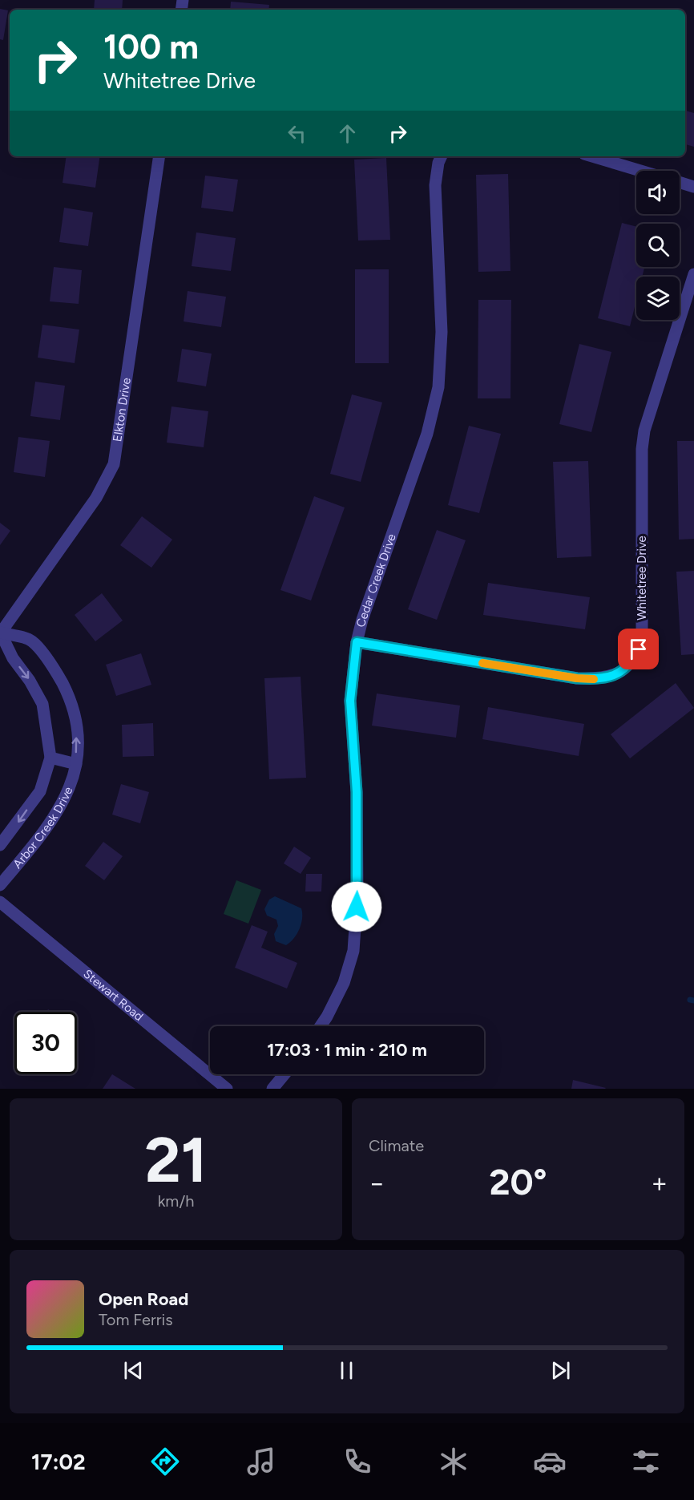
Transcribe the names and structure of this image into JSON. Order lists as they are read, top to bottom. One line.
{"streets":{"street":["Elkton Drive","Whitetree Drive","Cedar Creek Drive","Arbor Creek Drive","Stewart Road"]},"crossings":[["Elkton Drive","Arbor Creek Drive"],["Whitetree Drive","Cedar Creek Drive"]],"page":{"turn":["100 m","Whitetree Drive"],"limit":"30","trip":"17:03 · 1 min · 210 m","tile":[["21","km/h"],"Climate"],"heat":["−","20°","+"],"song":["Open Road","Tom Ferris"],"tabs":"17:02"}}
